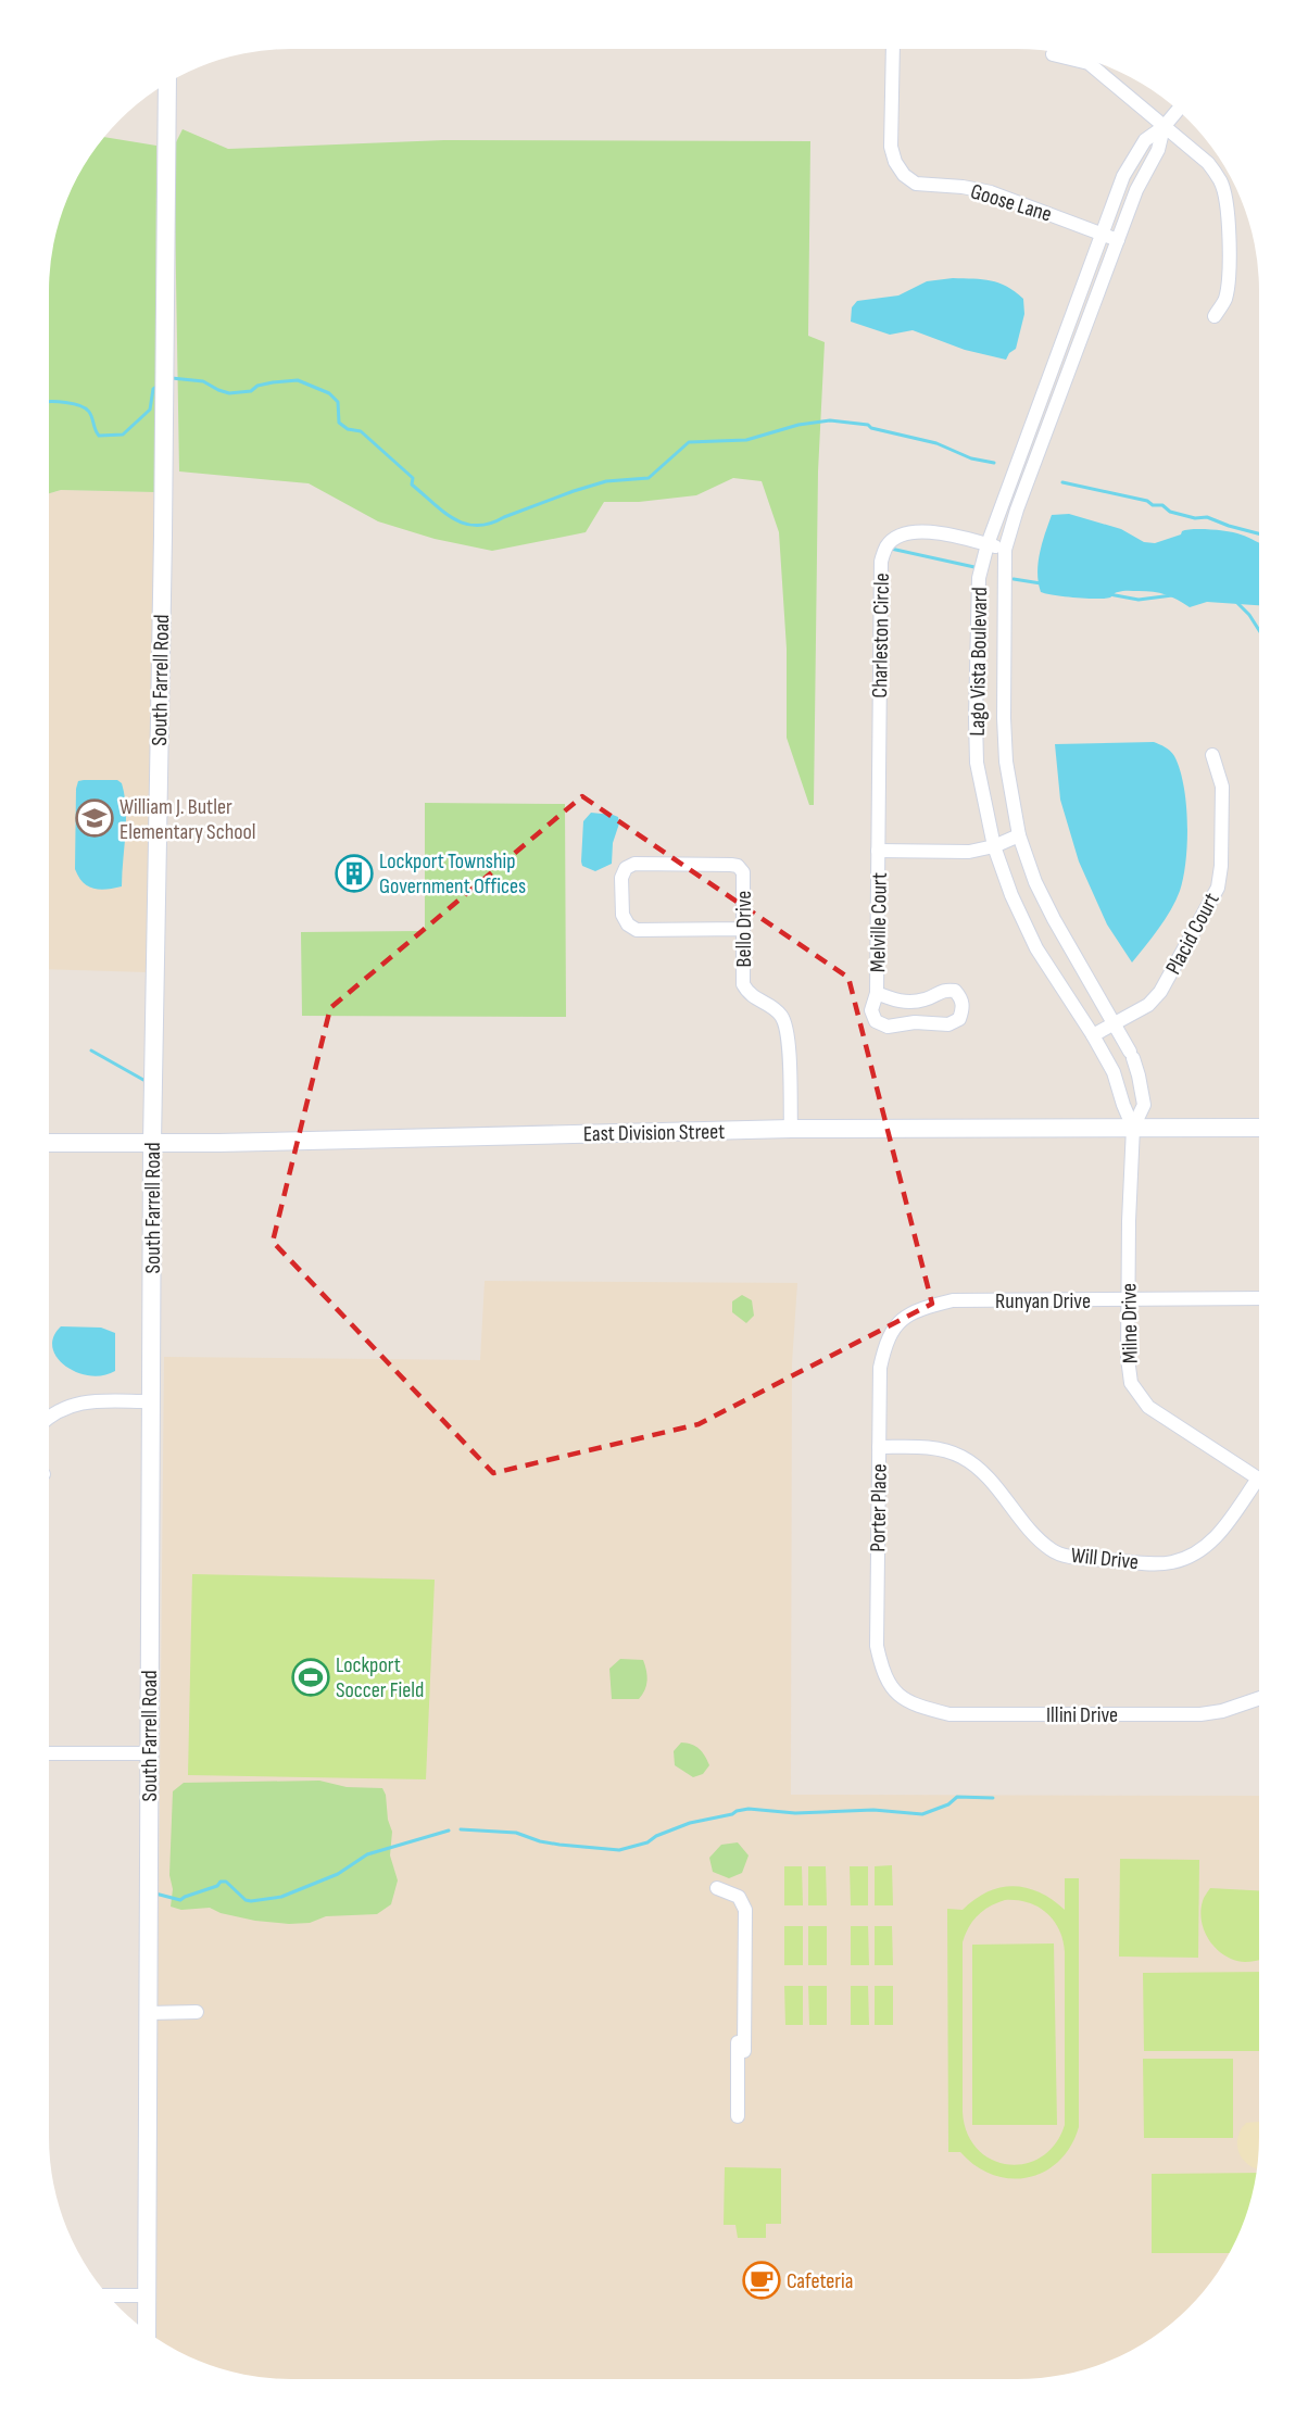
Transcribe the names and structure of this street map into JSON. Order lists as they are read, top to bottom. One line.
{"streets":{"street":["Goose Lane","Charleston Circle","Lago Vista Boulevard","South Farrell Road","Melville Court","Bello Drive","Placid Court","East Division Street","Runyan Drive","Milne Drive","Porter Place","Will Drive","Illini Drive"]},"crossings":[["Goose Lane","Lago Vista Boulevard"],["Charleston Circle","Lago Vista Boulevard"],["Charleston Circle","Melville Court"],["Lago Vista Boulevard","Placid Court"],["Lago Vista Boulevard","East Division Street"],["Lago Vista Boulevard","Milne Drive"],["South Farrell Road","East Division Street"],["Bello Drive","East Division Street"],["East Division Street","Milne Drive"],["Runyan Drive","Milne Drive"],["Runyan Drive","Porter Place"],["Milne Drive","Will Drive"],["Porter Place","Will Drive"],["Porter Place","Illini Drive"]],"places":{"school or university":["William J. Butler Elementary School"],"building":["Lockport Township Government Offices"],"sports":["Lockport Soccer Field"],"cafe":["Cafeteria"]}}
